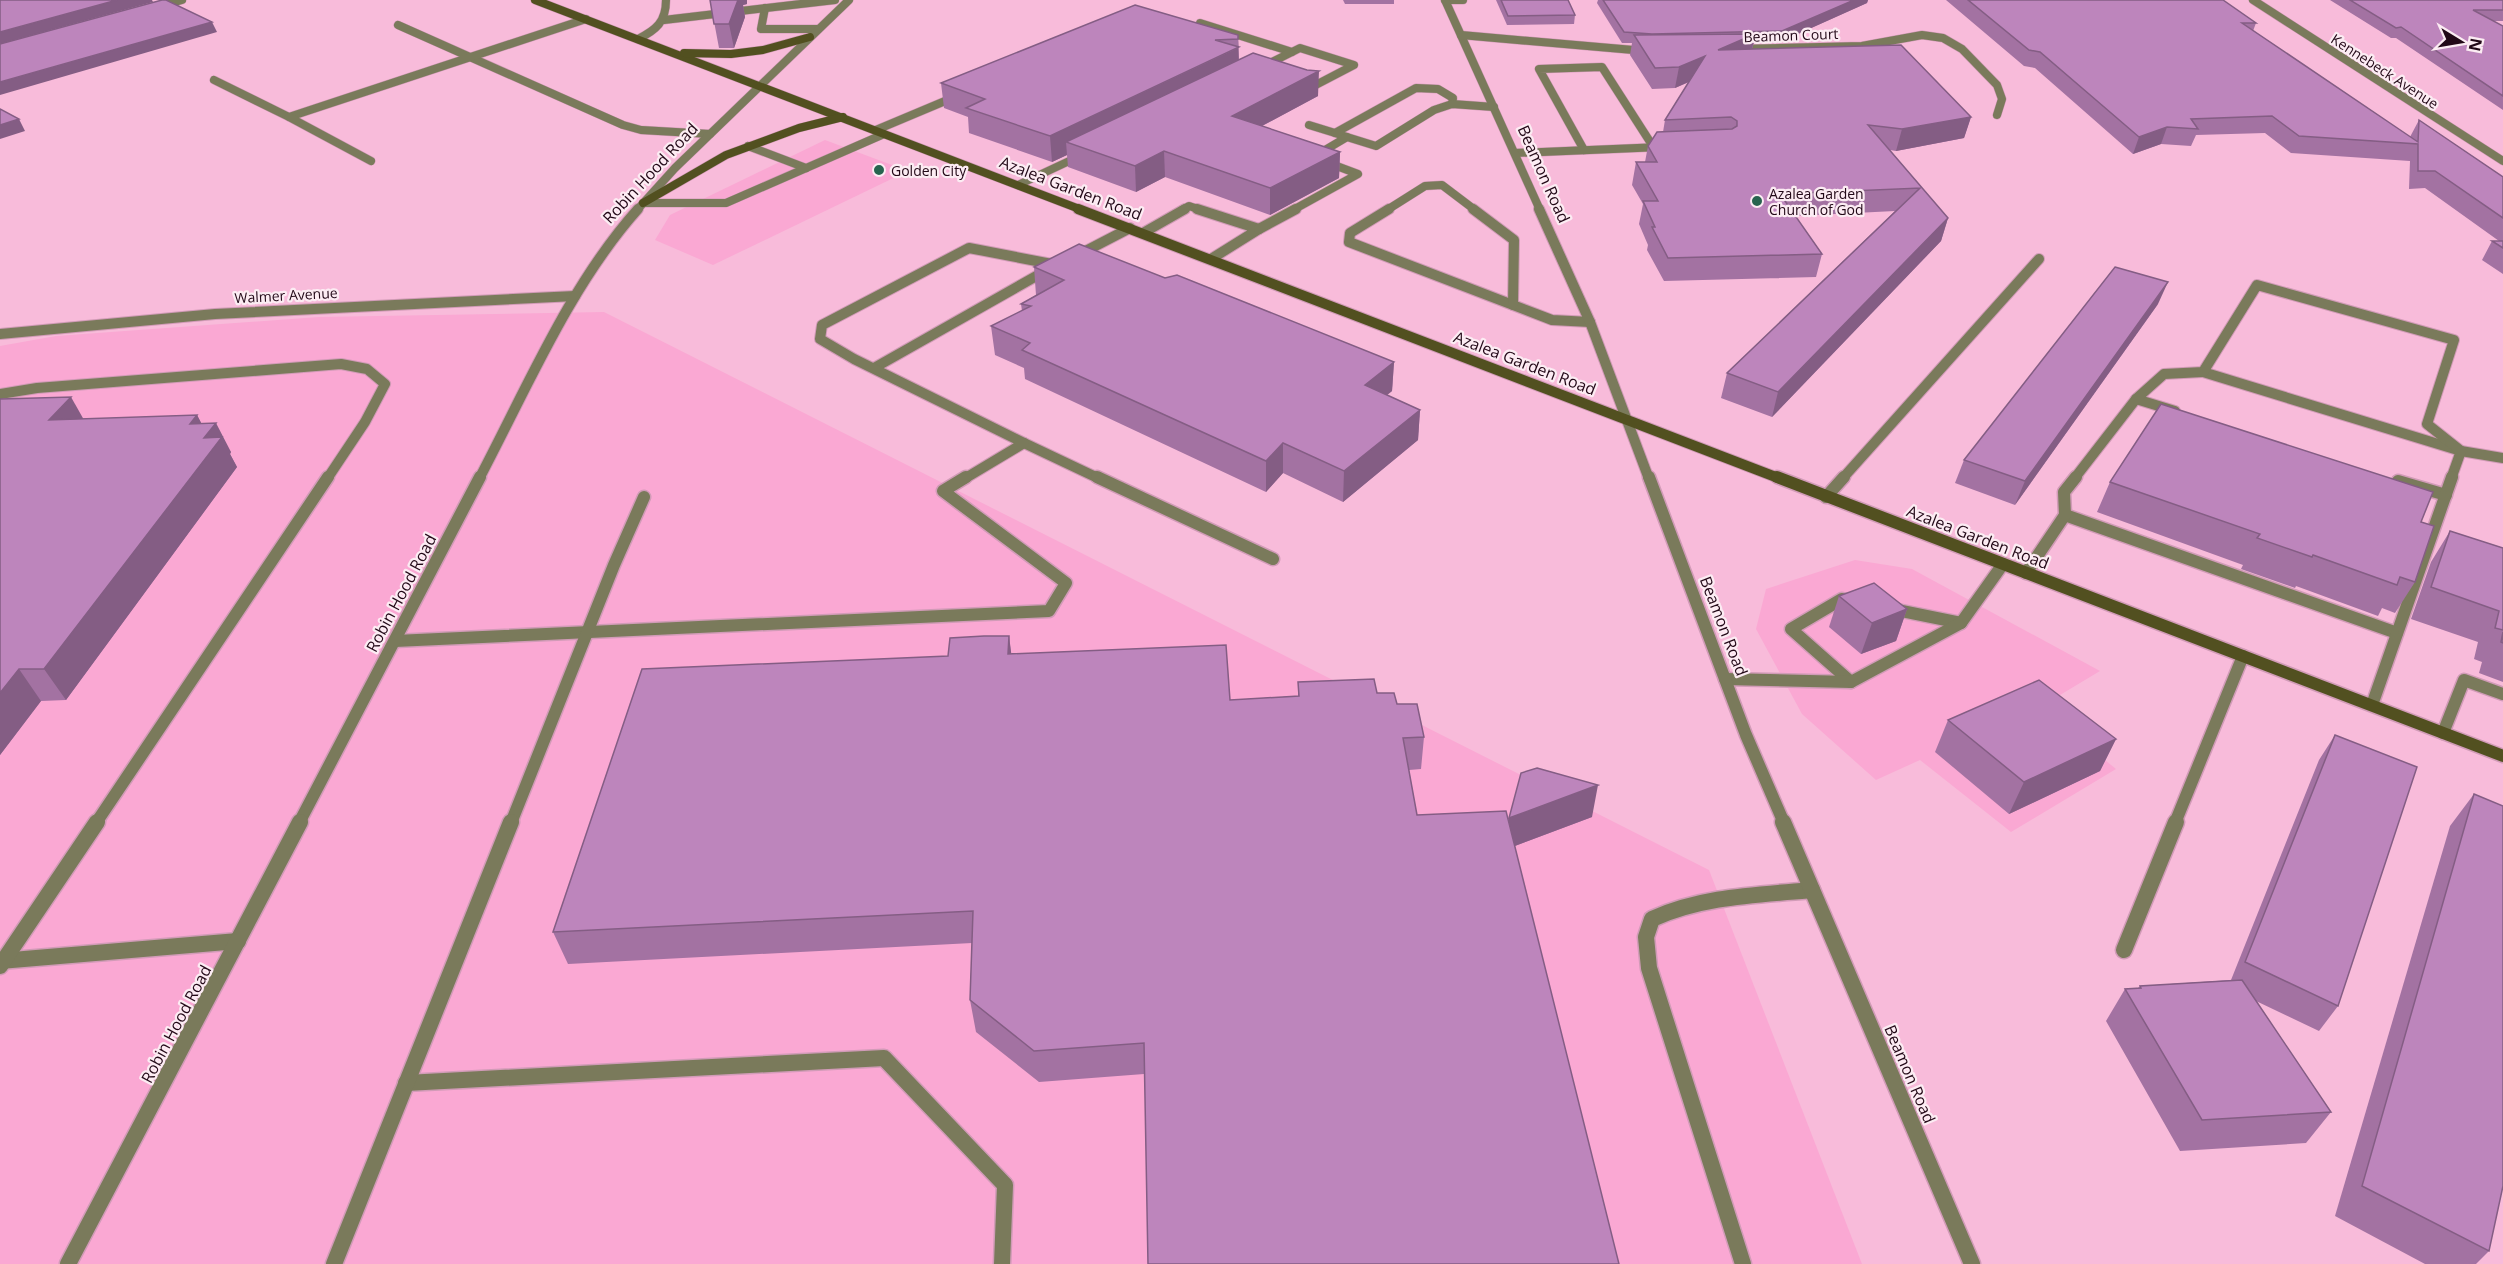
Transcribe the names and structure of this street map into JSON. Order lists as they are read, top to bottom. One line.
{"streets":{"main road":["Azalea Garden Road"],"street":["Beamon Court","Kennebeck Avenue","Robin Hood Road","Beamon Road","Walmer Avenue"]},"crossings":[["Robin Hood Road","Azalea Garden Road"],["Robin Hood Road","Walmer Avenue"],["Beamon Road","Azalea Garden Road"]],"places":["Golden City","Azalea Garden Church of God"],"north":"right"}
